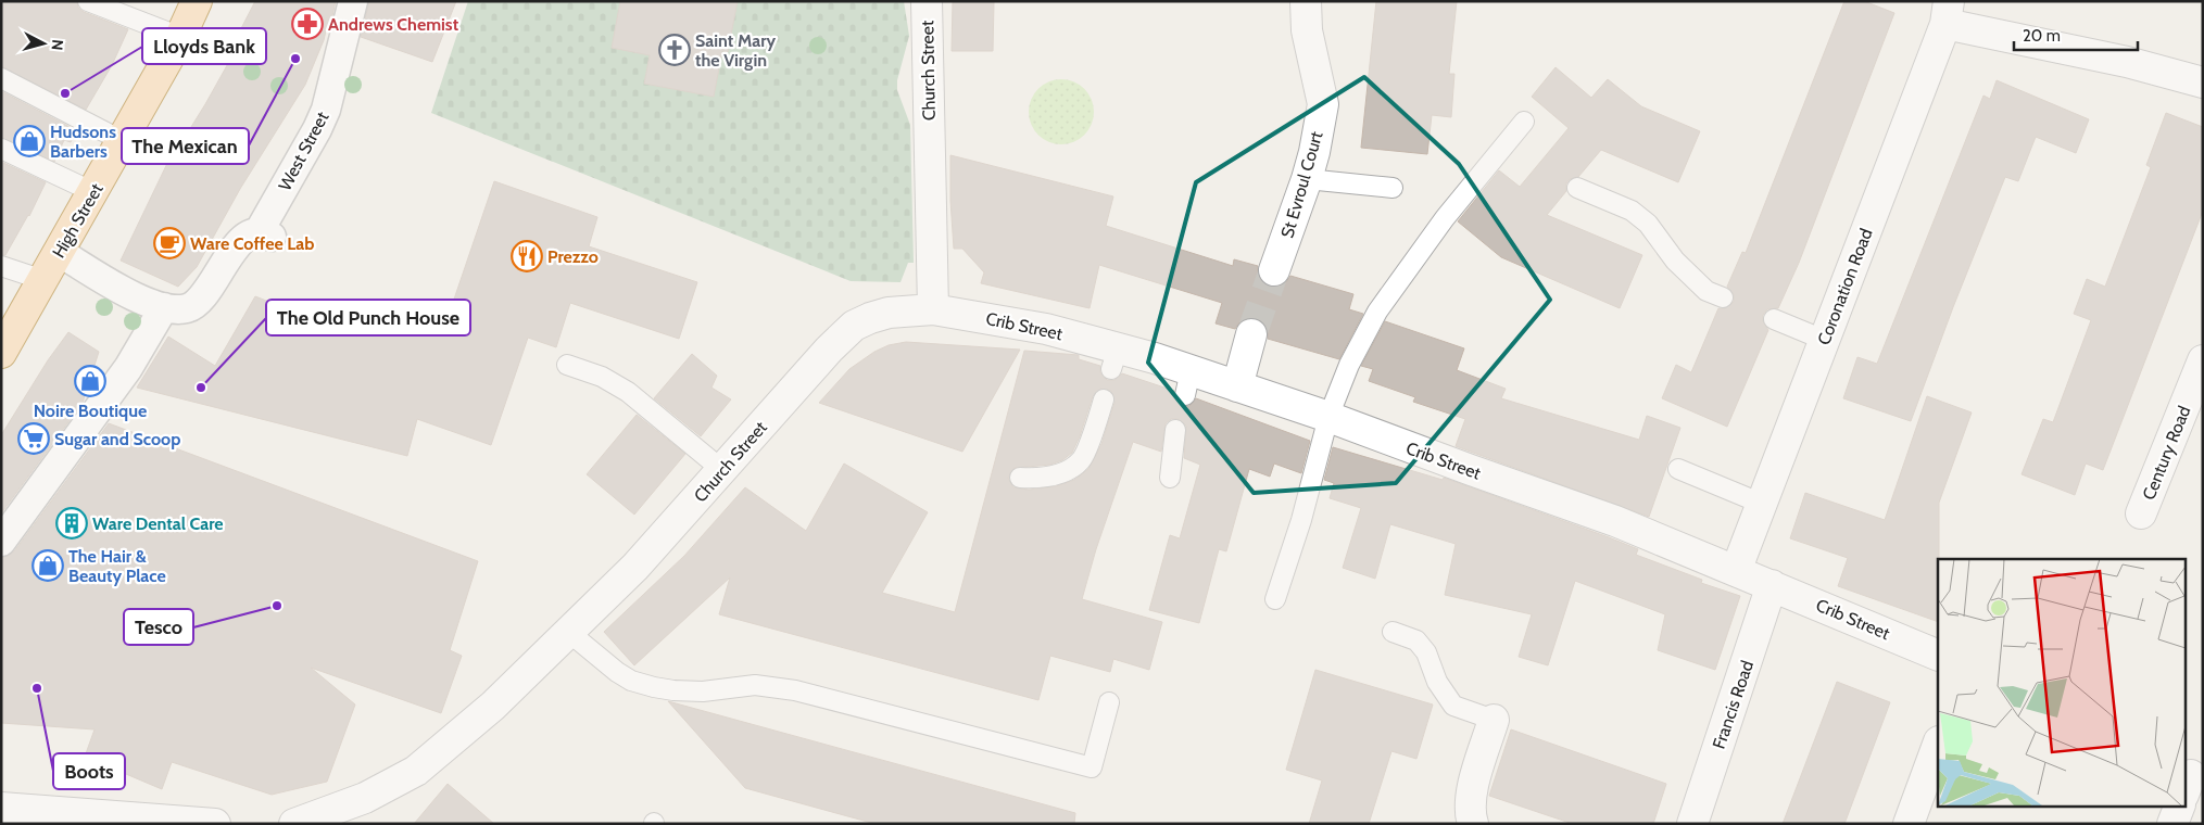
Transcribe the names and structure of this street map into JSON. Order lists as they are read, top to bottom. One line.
{"streets":{"main road":["High Street"],"street":["Church Street","West Street","St Evroul Court","Coronation Road","Crib Street","Century Road","Francis Road"]},"crossings":[["Church Street","Crib Street"],["Coronation Road","Crib Street"],["Crib Street","Francis Road"]],"places":{"pharmacy":["Andrews Chemist"],"church":["Saint Mary the Virgin"],"other":["The Mexican","Lloyds Bank","The Old Punch House","Tesco","Boots"],"shop":["Hudsons Barbers","Noire Boutique","The Hair & Beauty Place"],"cafe":["Ware Coffee Lab"],"restaurant":["Prezzo"],"supermarket":["Sugar and Scoop"],"building":["Ware Dental Care"]},"scale_bar":"20 m","north":"right"}
